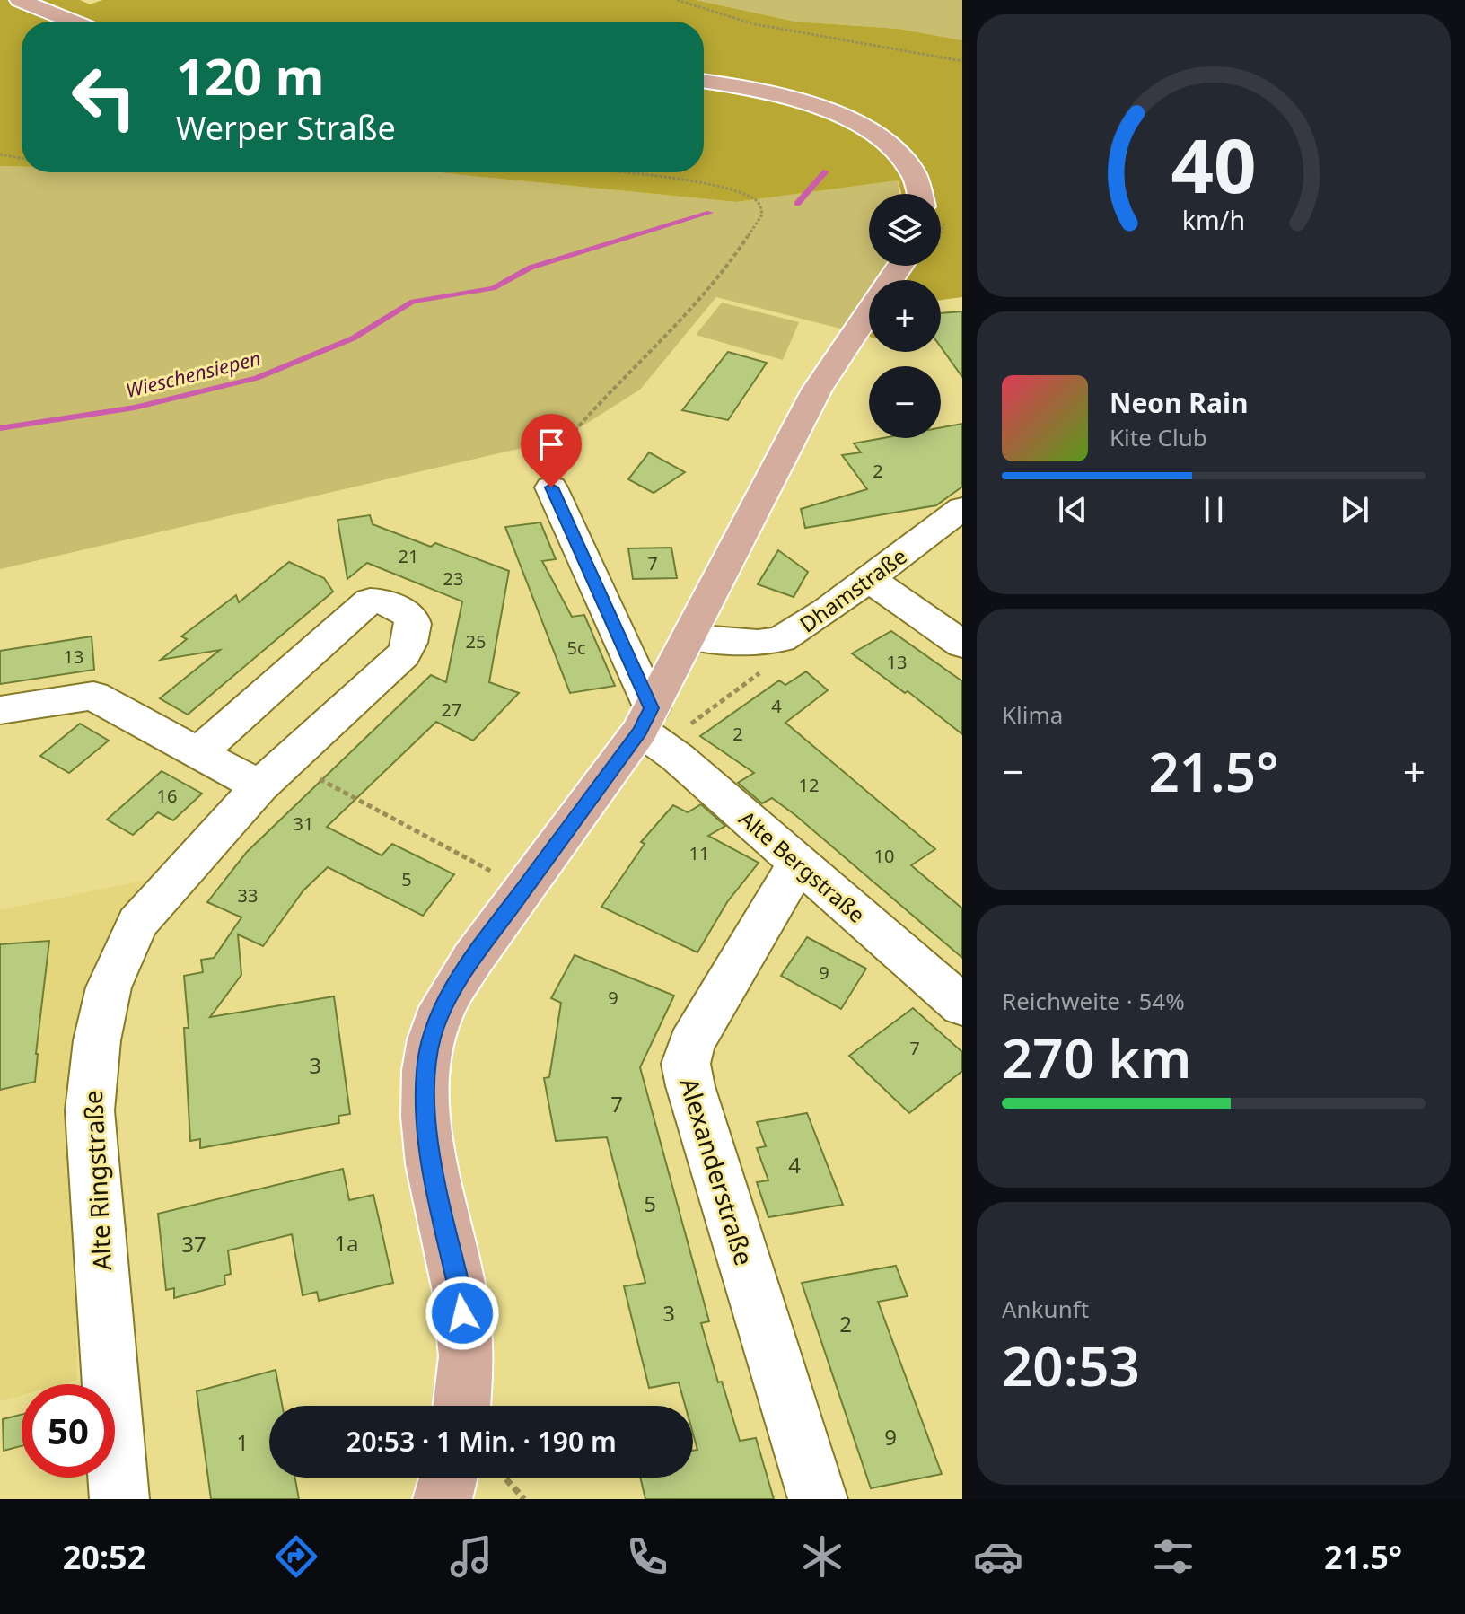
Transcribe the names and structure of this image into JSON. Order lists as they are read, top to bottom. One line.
{"streets":{"street":["Dhamstraße","Alte Bergstraße","Alexanderstraße","Alte Ringstraße"]},"crossings":[["Alte Bergstraße","Alexanderstraße"]],"water":["Wieschensiepen"],"house_numbers":["2","21","7","23","25","5c","13","13","4","27","2","12","16","31","11","10","5","33","9","9","7","3","7","4","5","1a","37","3","2","9","1"],"page":{"turn":["120 m","Werper Straße"],"map_buttons":["+","−"],"song":["Neon Rain","Kite Club"],"tile":["Klima",["Reichweite · 54%","270 km"],["Ankunft","20:53"]],"heat":["−","21.5°","+"],"limit":"50","trip":"20:53 · 1 Min. · 190 m","tabs":["20:52","21.5°"],"gauge":["40","km/h"]}}
